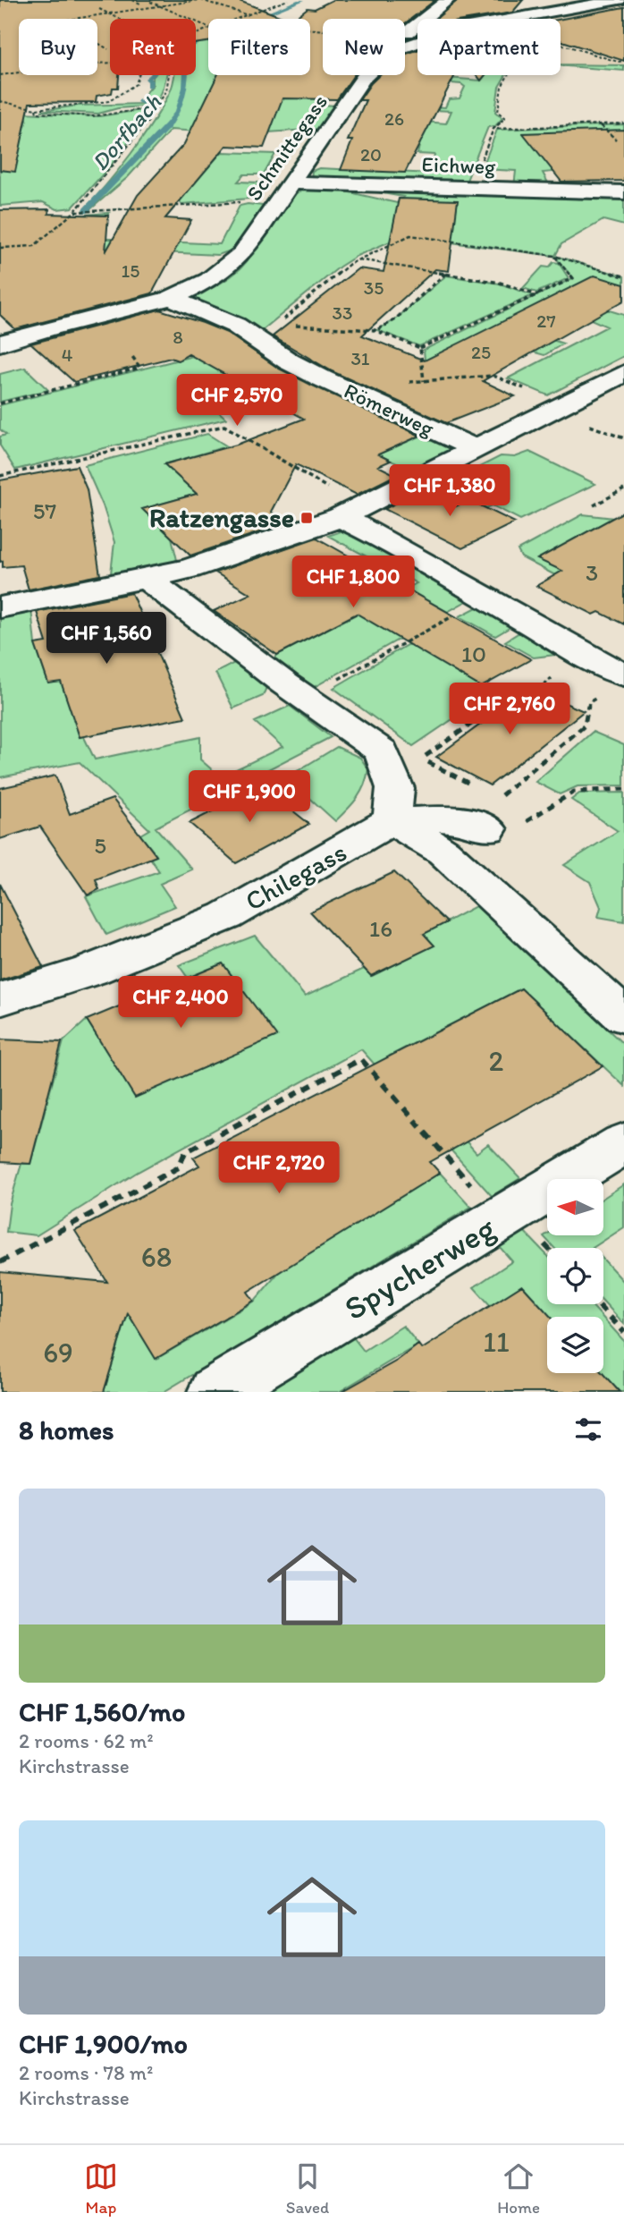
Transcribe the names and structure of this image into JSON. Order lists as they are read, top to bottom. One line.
{"streets":{"street":["Schmittegass","Eichweg","Römerweg","Chilegass","Spycherweg"]},"crossings":[["Schmittegass","Eichweg"],["Schmittegass","Römerweg"]],"water":["Dorfbach"],"places":{"transit":["Ratzengasse"]},"house_numbers":["26","20","15","35","33","27","8","25","4","31","57","3","10","5","16","2","68","11","69"],"north":"left","page":{"chip":["Buy","Rent","Filters","New","Apartment"],"price":["CHF 2,570","CHF 1,380","CHF 1,800","CHF 1,560","CHF 2,760","CHF 1,900","CHF 2,400","CHF 2,720"],"heading":"8 homes","list":[{"name":"CHF 1,560/mo","note":"2 rooms · 62 m² · Kirchstrasse"},{"name":"CHF 1,900/mo","note":"2 rooms · 78 m² · Kirchstrasse"}],"tabs":["Map","Saved","Home"]}}
